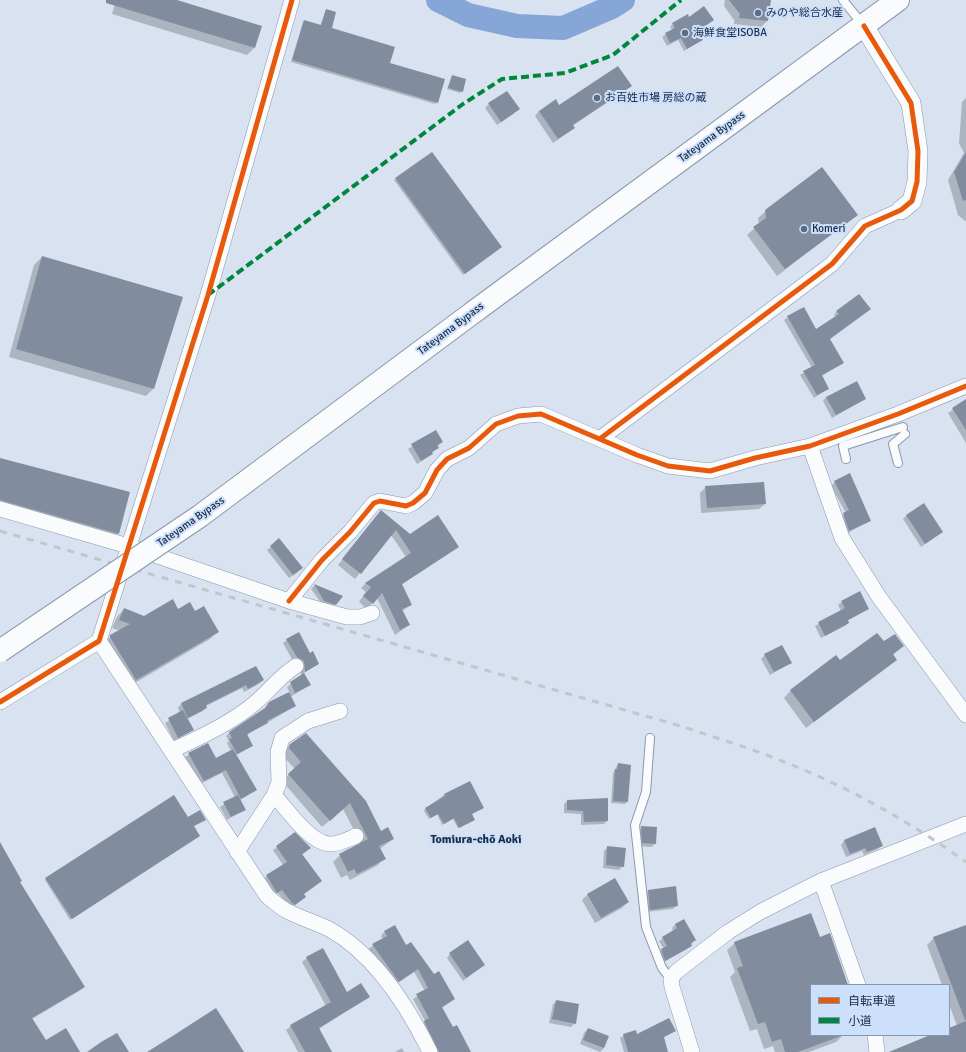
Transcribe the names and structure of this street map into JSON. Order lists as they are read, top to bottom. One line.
{"streets":{"highway":["Tateyama Bypass"]},"districts":["Tomiura-chō Aoki"],"places":["みのや総合水産","海鮮食堂ISOBA","お百姓市場 房総の蔵","Komeri"],"legend":["自転車道","小道"]}
